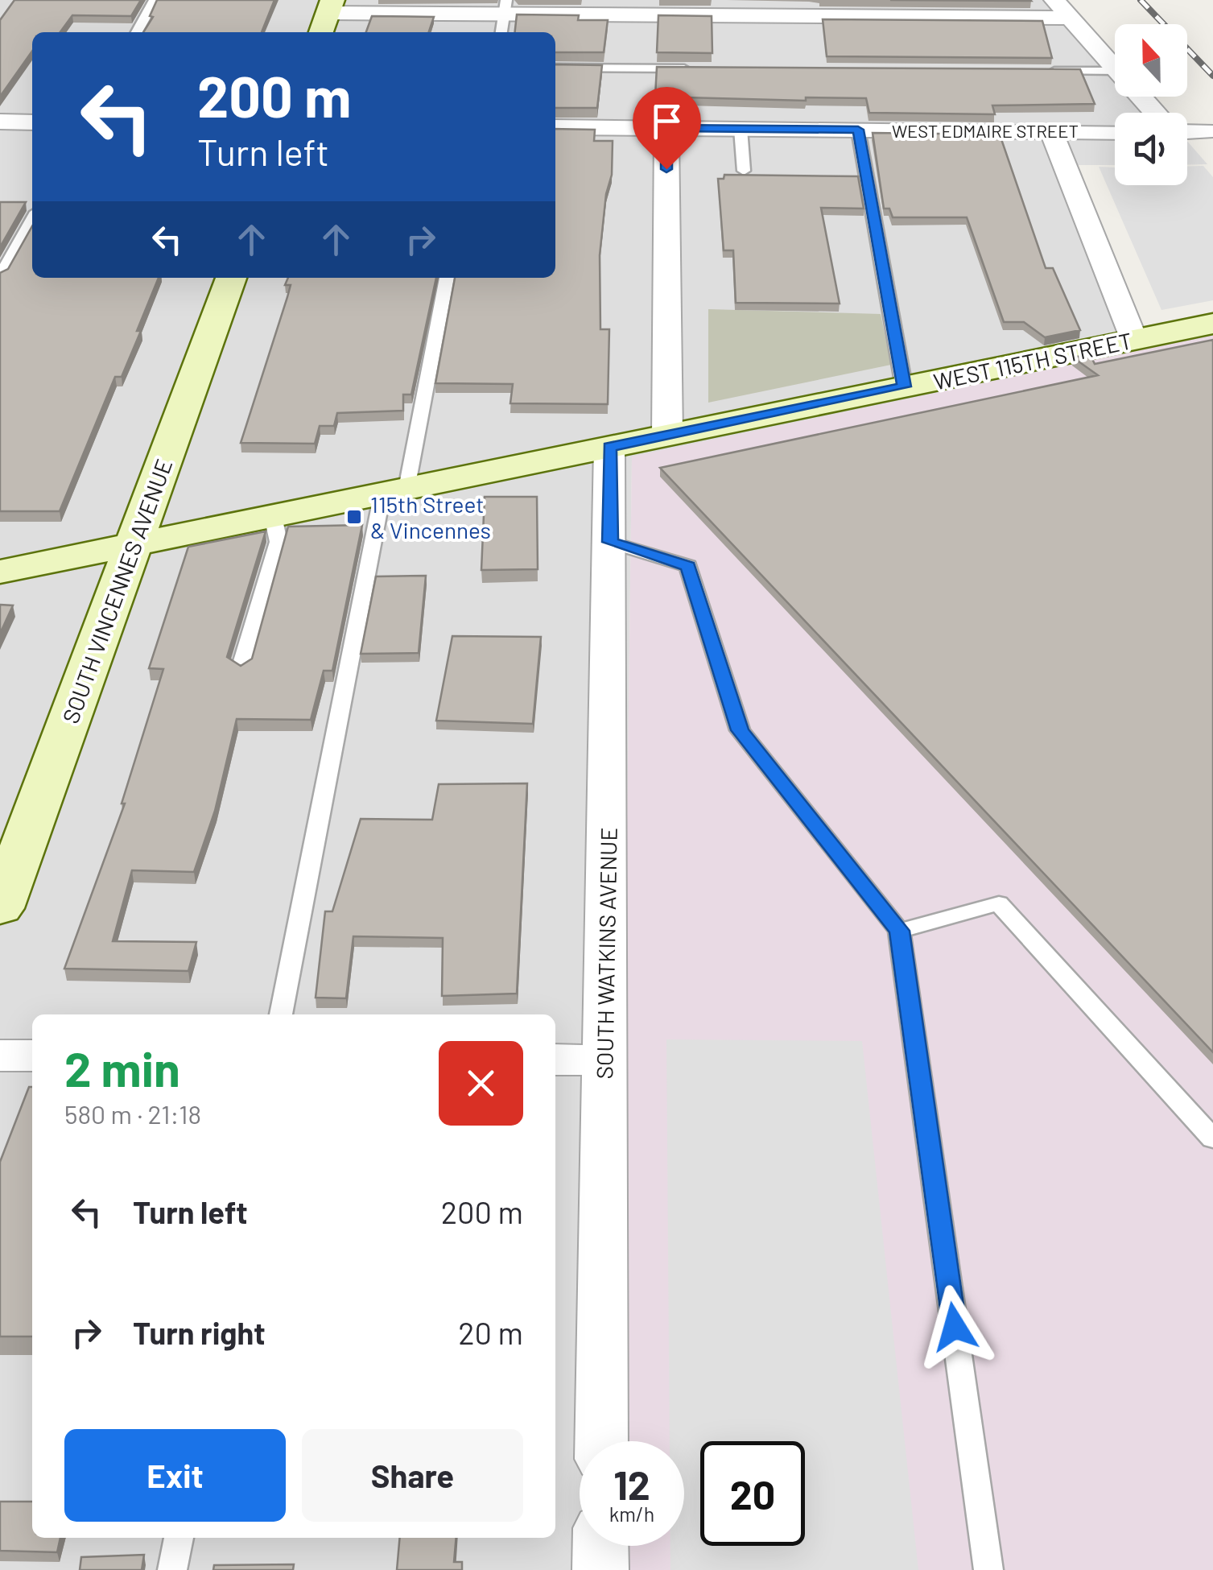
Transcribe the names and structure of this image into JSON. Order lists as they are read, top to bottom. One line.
{"streets":{"street":["WEST EDMAIRE STREET","WEST 115TH STREET","SOUTH VINCENNES AVENUE","SOUTH WATKINS AVENUE"]},"crossings":[["WEST 115TH STREET","SOUTH VINCENNES AVENUE"],["WEST 115TH STREET","SOUTH WATKINS AVENUE"]],"places":{"transit":["115th Street & Vincennes"]},"north":"top","page":{"turn":["200 m","Turn left"],"heading":["2 min","580 m · 21:18"],"list":[{"name":"Turn left","value":"200 m"},{"name":"Turn right","value":"20 m"}],"buttons":["Exit","Share"],"speed":"12 km/h","limit":"20"}}
